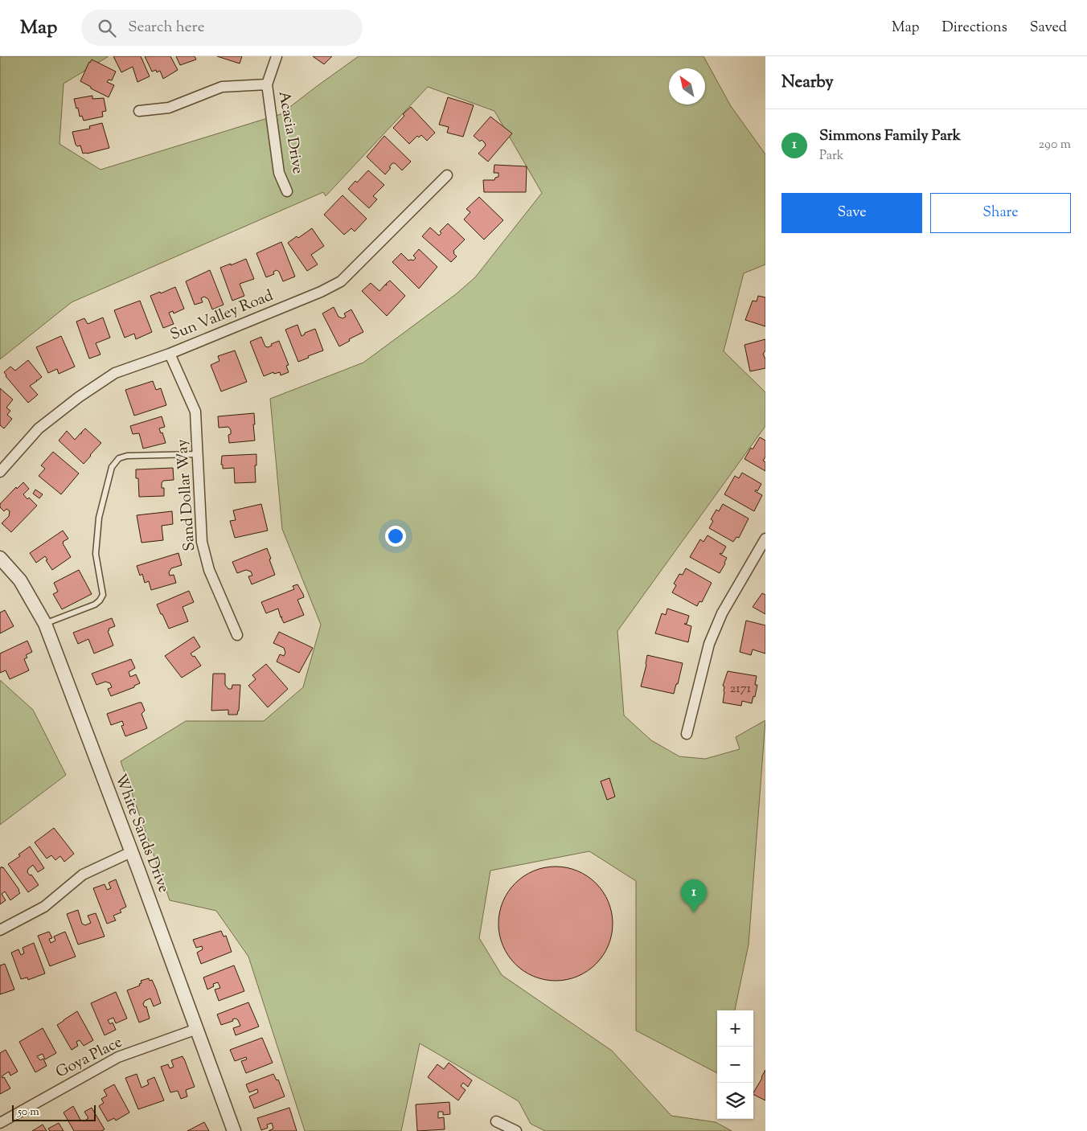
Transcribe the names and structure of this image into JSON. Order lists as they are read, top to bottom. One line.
{"streets":{"street":["Acacia Drive","Sun Valley Road","Sand Dollar Way","White Sands Drive","Goya Place"]},"crossings":[["Sun Valley Road","Sand Dollar Way"],["White Sands Drive","Goya Place"]],"house_numbers":["2171"],"scale_bar":"50 m","north":"top left","page":{"header":"Map","search":"Search here","nav":["Map","Directions","Saved"],"heading":"Nearby","list":[{"mark":"1","name":"Simmons Family Park","note":"Park","value":"290 m"}],"buttons":["Save","Share"],"pins":"1","map_buttons":["+","−"],"scale":"50 m"}}
